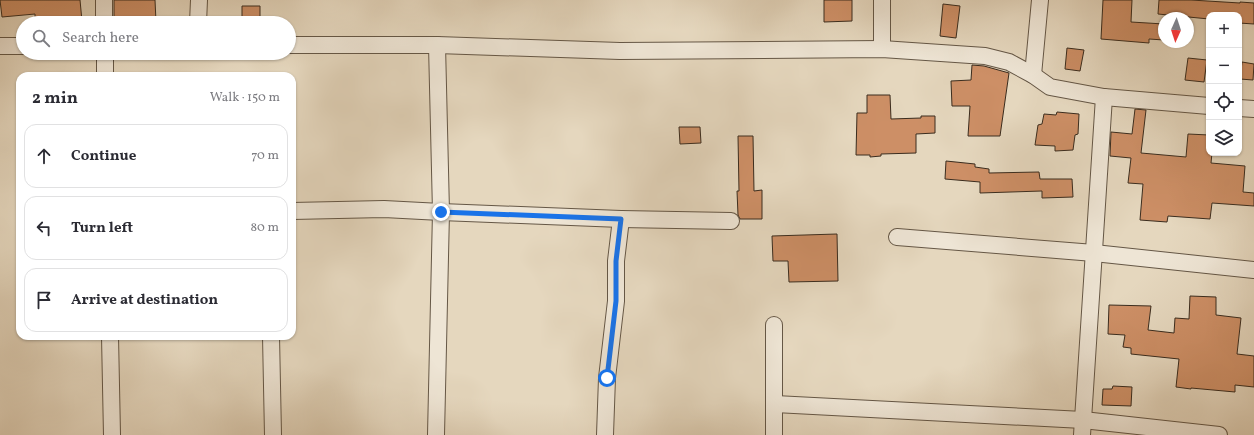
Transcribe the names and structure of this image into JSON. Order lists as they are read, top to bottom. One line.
{"north":"bottom","page":{"map_buttons":["+","−"],"search":"Search here","heading":["2 min","Walk · 150 m"],"list":[["Continue","70 m"],["Turn left","80 m"],"Arrive at destination"]}}
